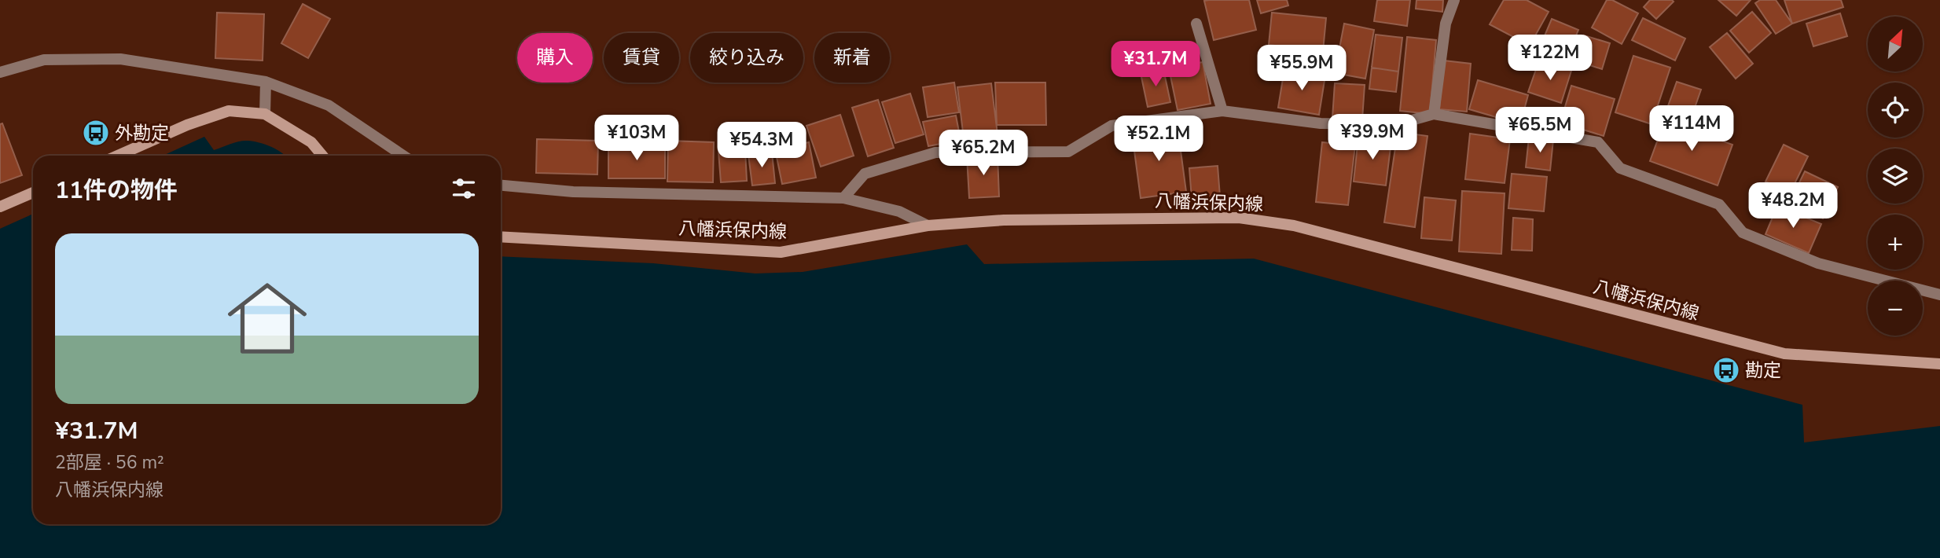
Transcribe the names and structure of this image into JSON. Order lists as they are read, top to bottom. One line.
{"streets":{"main road":["八幡浜保内線"]},"places":{"bus stop":["外勘定","勘定"]},"north":"top right","page":{"map_buttons":["+","−"],"chip":["購入","賃貸","絞り込み","新着"],"price":["¥122M","¥31.7M","¥55.9M","¥114M","¥65.5M","¥39.9M","¥103M","¥52.1M","¥54.3M","¥65.2M","¥48.2M"],"heading":"11件の物件","list":[{"name":"¥31.7M","note":"2部屋 · 56 m² · 八幡浜保内線"}]}}
